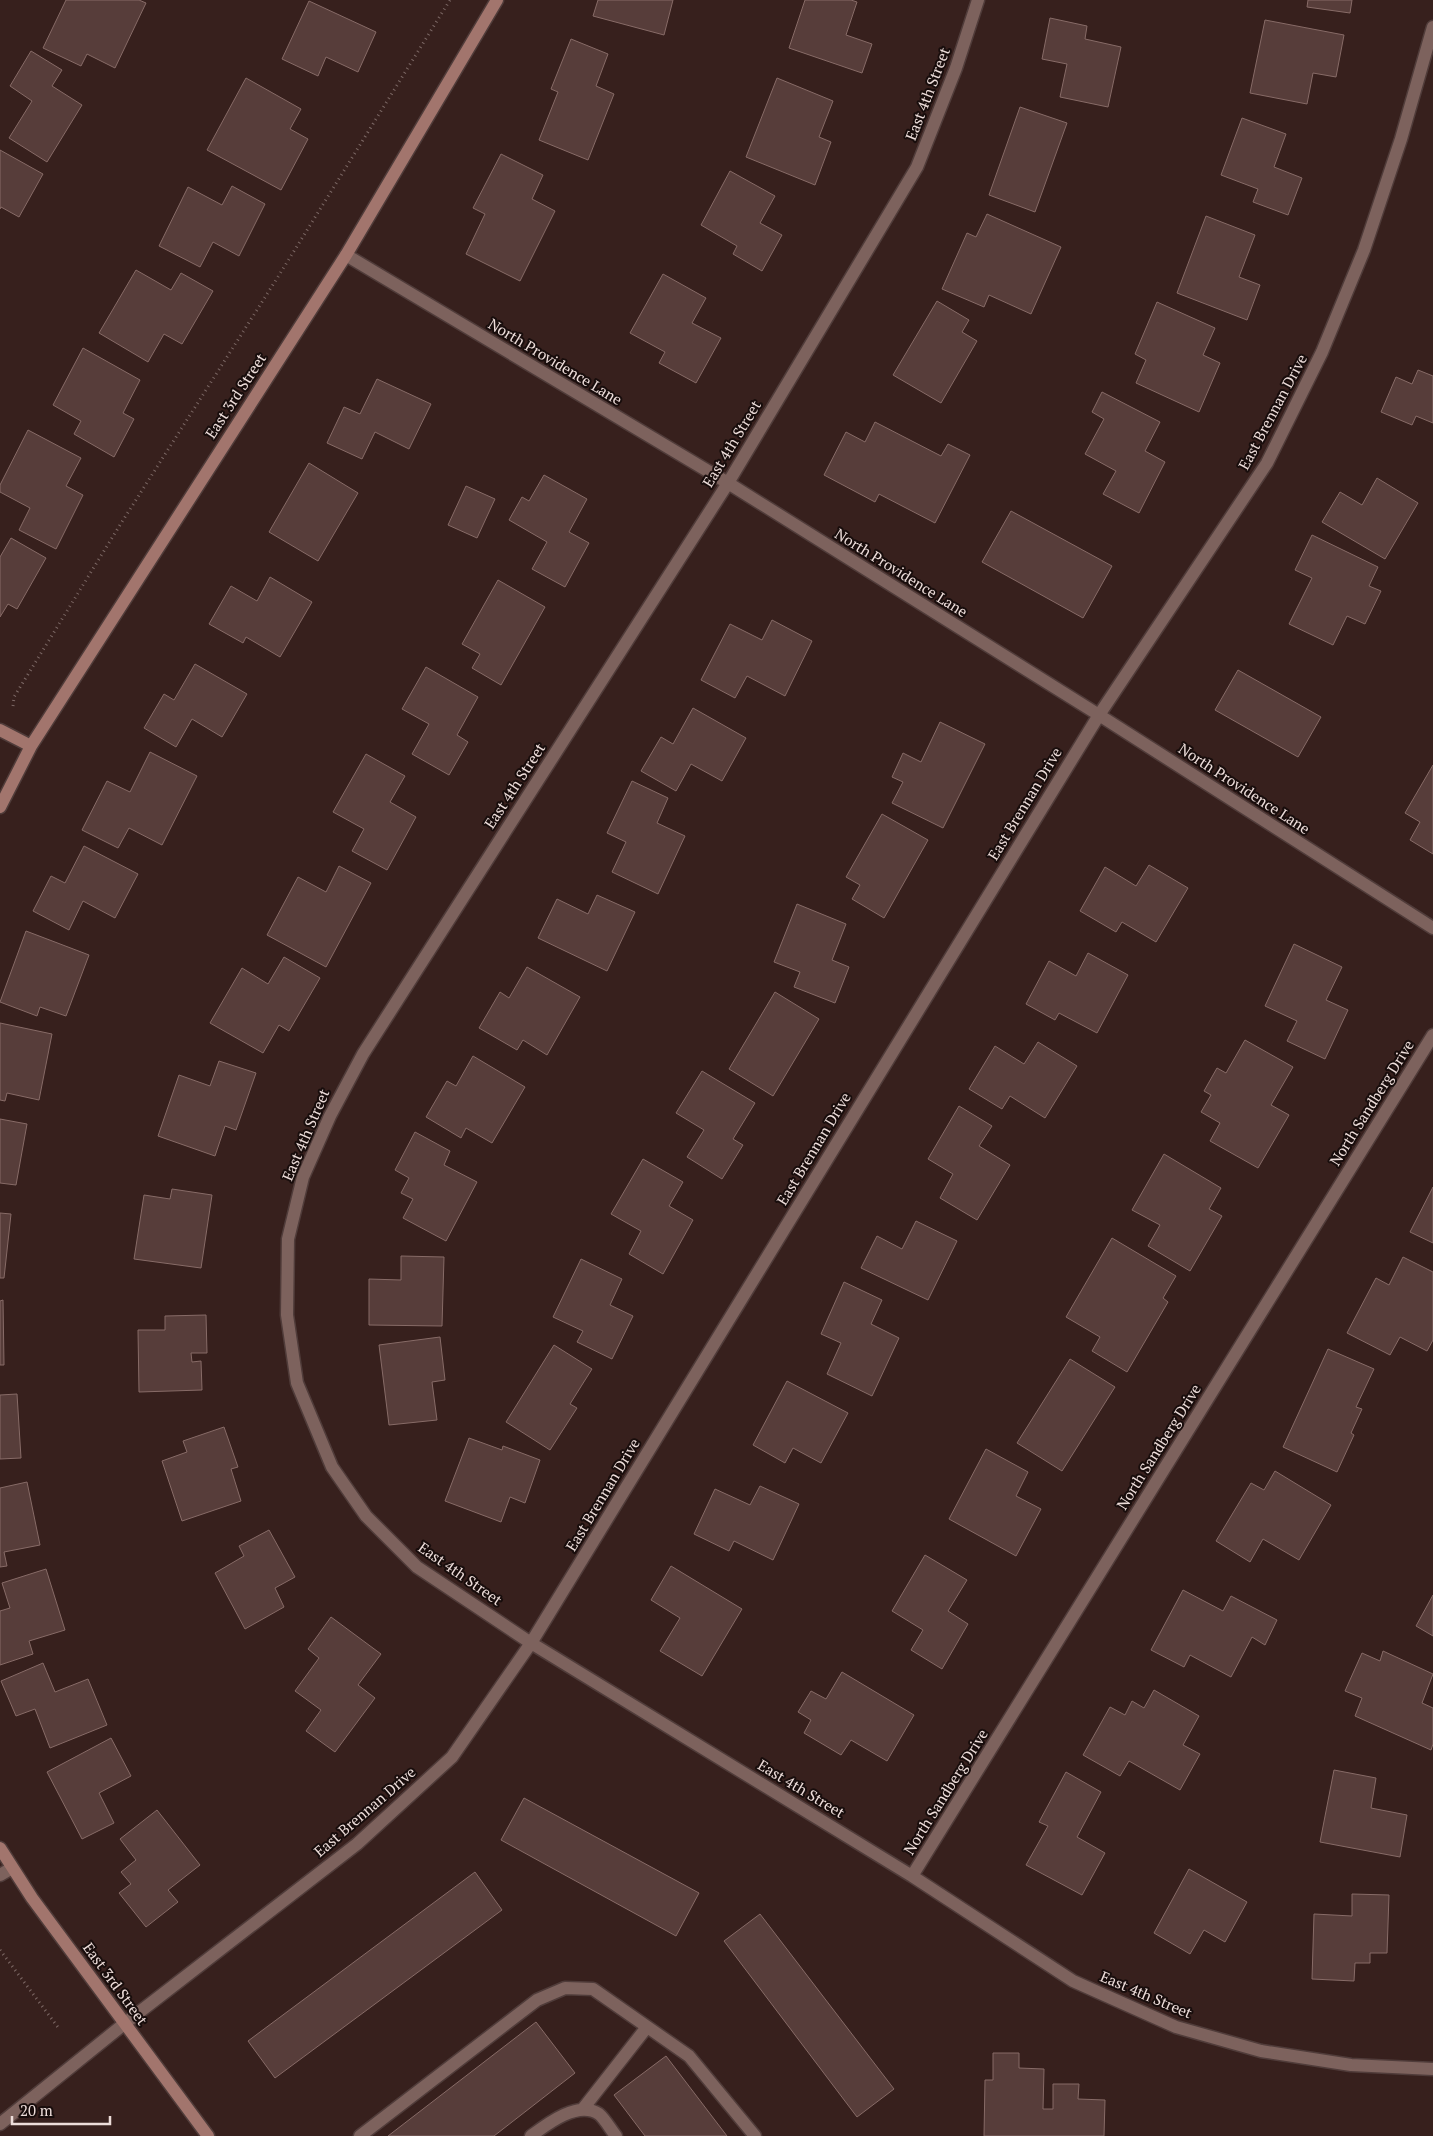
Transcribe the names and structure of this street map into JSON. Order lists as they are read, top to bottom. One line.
{"streets":{"street":["East 4th Street","North Providence Lane","East 3rd Street","East Brennan Drive","North Sandberg Drive"]},"crossings":[["East 4th Street","North Providence Lane"],["East 4th Street","East Brennan Drive"],["East 4th Street","North Sandberg Drive"],["North Providence Lane","East 3rd Street"],["North Providence Lane","East Brennan Drive"],["East 3rd Street","East Brennan Drive"]],"scale_bar":"20 m"}
